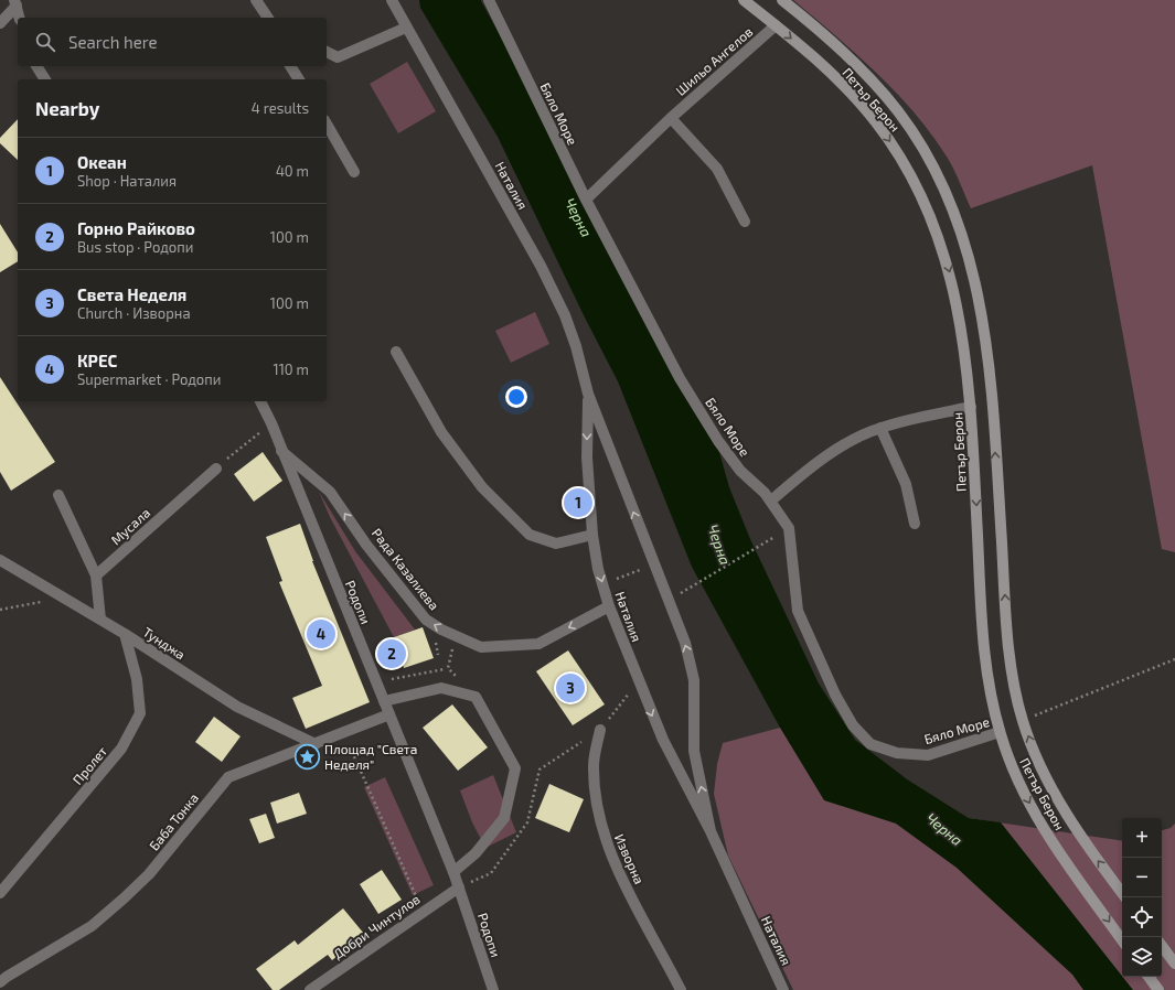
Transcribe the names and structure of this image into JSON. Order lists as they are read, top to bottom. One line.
{"streets":{"main road":["Петър Берон"],"street":["Шильо Ангелов","Бяло Море","Наталия","Мусала","Рада Казалиева","Родопи","Тунджа","Пролет","Баба Тонка","Изворна","Добри Чинтулов"]},"crossings":[["Шильо Ангелов","Петър Берон"],["Шильо Ангелов","Бяло Море"],["Петър Берон","Бяло Море"],["Наталия","Рада Казалиева"],["Рада Казалиева","Родопи"],["Родопи","Баба Тонка"],["Родопи","Добри Чинтулов"],["Тунджа","Пролет"],["Тунджа","Баба Тонка"]],"one_way":["Рада Казалиева"],"water":["Черна"],"places":{"place":["Площад \"Света Неделя\""]},"page":{"search":"Search here","heading":["Nearby","4 results"],"list":[{"mark":"1","name":"Океан","note":"Shop · Наталия","value":"40 m"},{"mark":"2","name":"Горно Райково","note":"Bus stop · Родопи","value":"100 m"},{"mark":"3","name":"Света Неделя","note":"Church · Изворна","value":"100 m"},{"mark":"4","name":"КРЕС","note":"Supermarket · Родопи","value":"110 m"}],"pins":["1","4","2","3"],"map_buttons":["+","−"]}}
